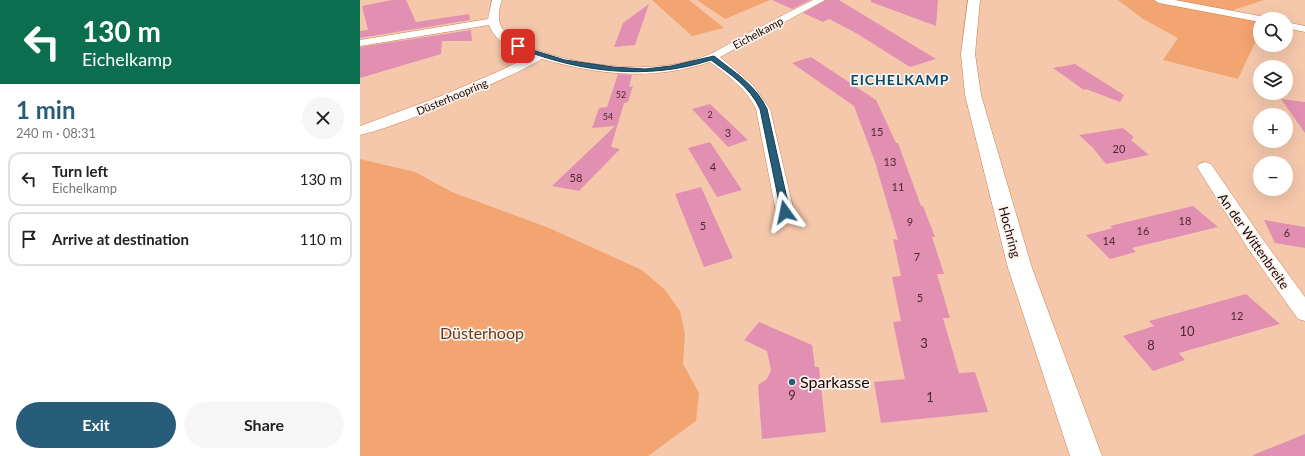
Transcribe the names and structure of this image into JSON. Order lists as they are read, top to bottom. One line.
{"streets":{"street":["Eichelkamp","Düsterhoopring","Hochring","An der Wittenbreite"]},"crossings":[["Eichelkamp","Düsterhoopring"]],"districts":["EICHELKAMP"],"parks":["Düsterhoop"],"places":["Sparkasse"],"house_numbers":["52","2","54","15","3","20","13","4","58","11","18","9","5","16","6","14","7","5","12","10","3","8","9","1"],"page":{"turn":["130 m","Eichelkamp"],"map_buttons":["+","−"],"heading":["1 min","240 m · 08:31"],"list":[{"name":"Turn left","note":"Eichelkamp","value":"130 m"},{"name":"Arrive at destination","value":"110 m"}],"buttons":["Exit","Share"]}}
